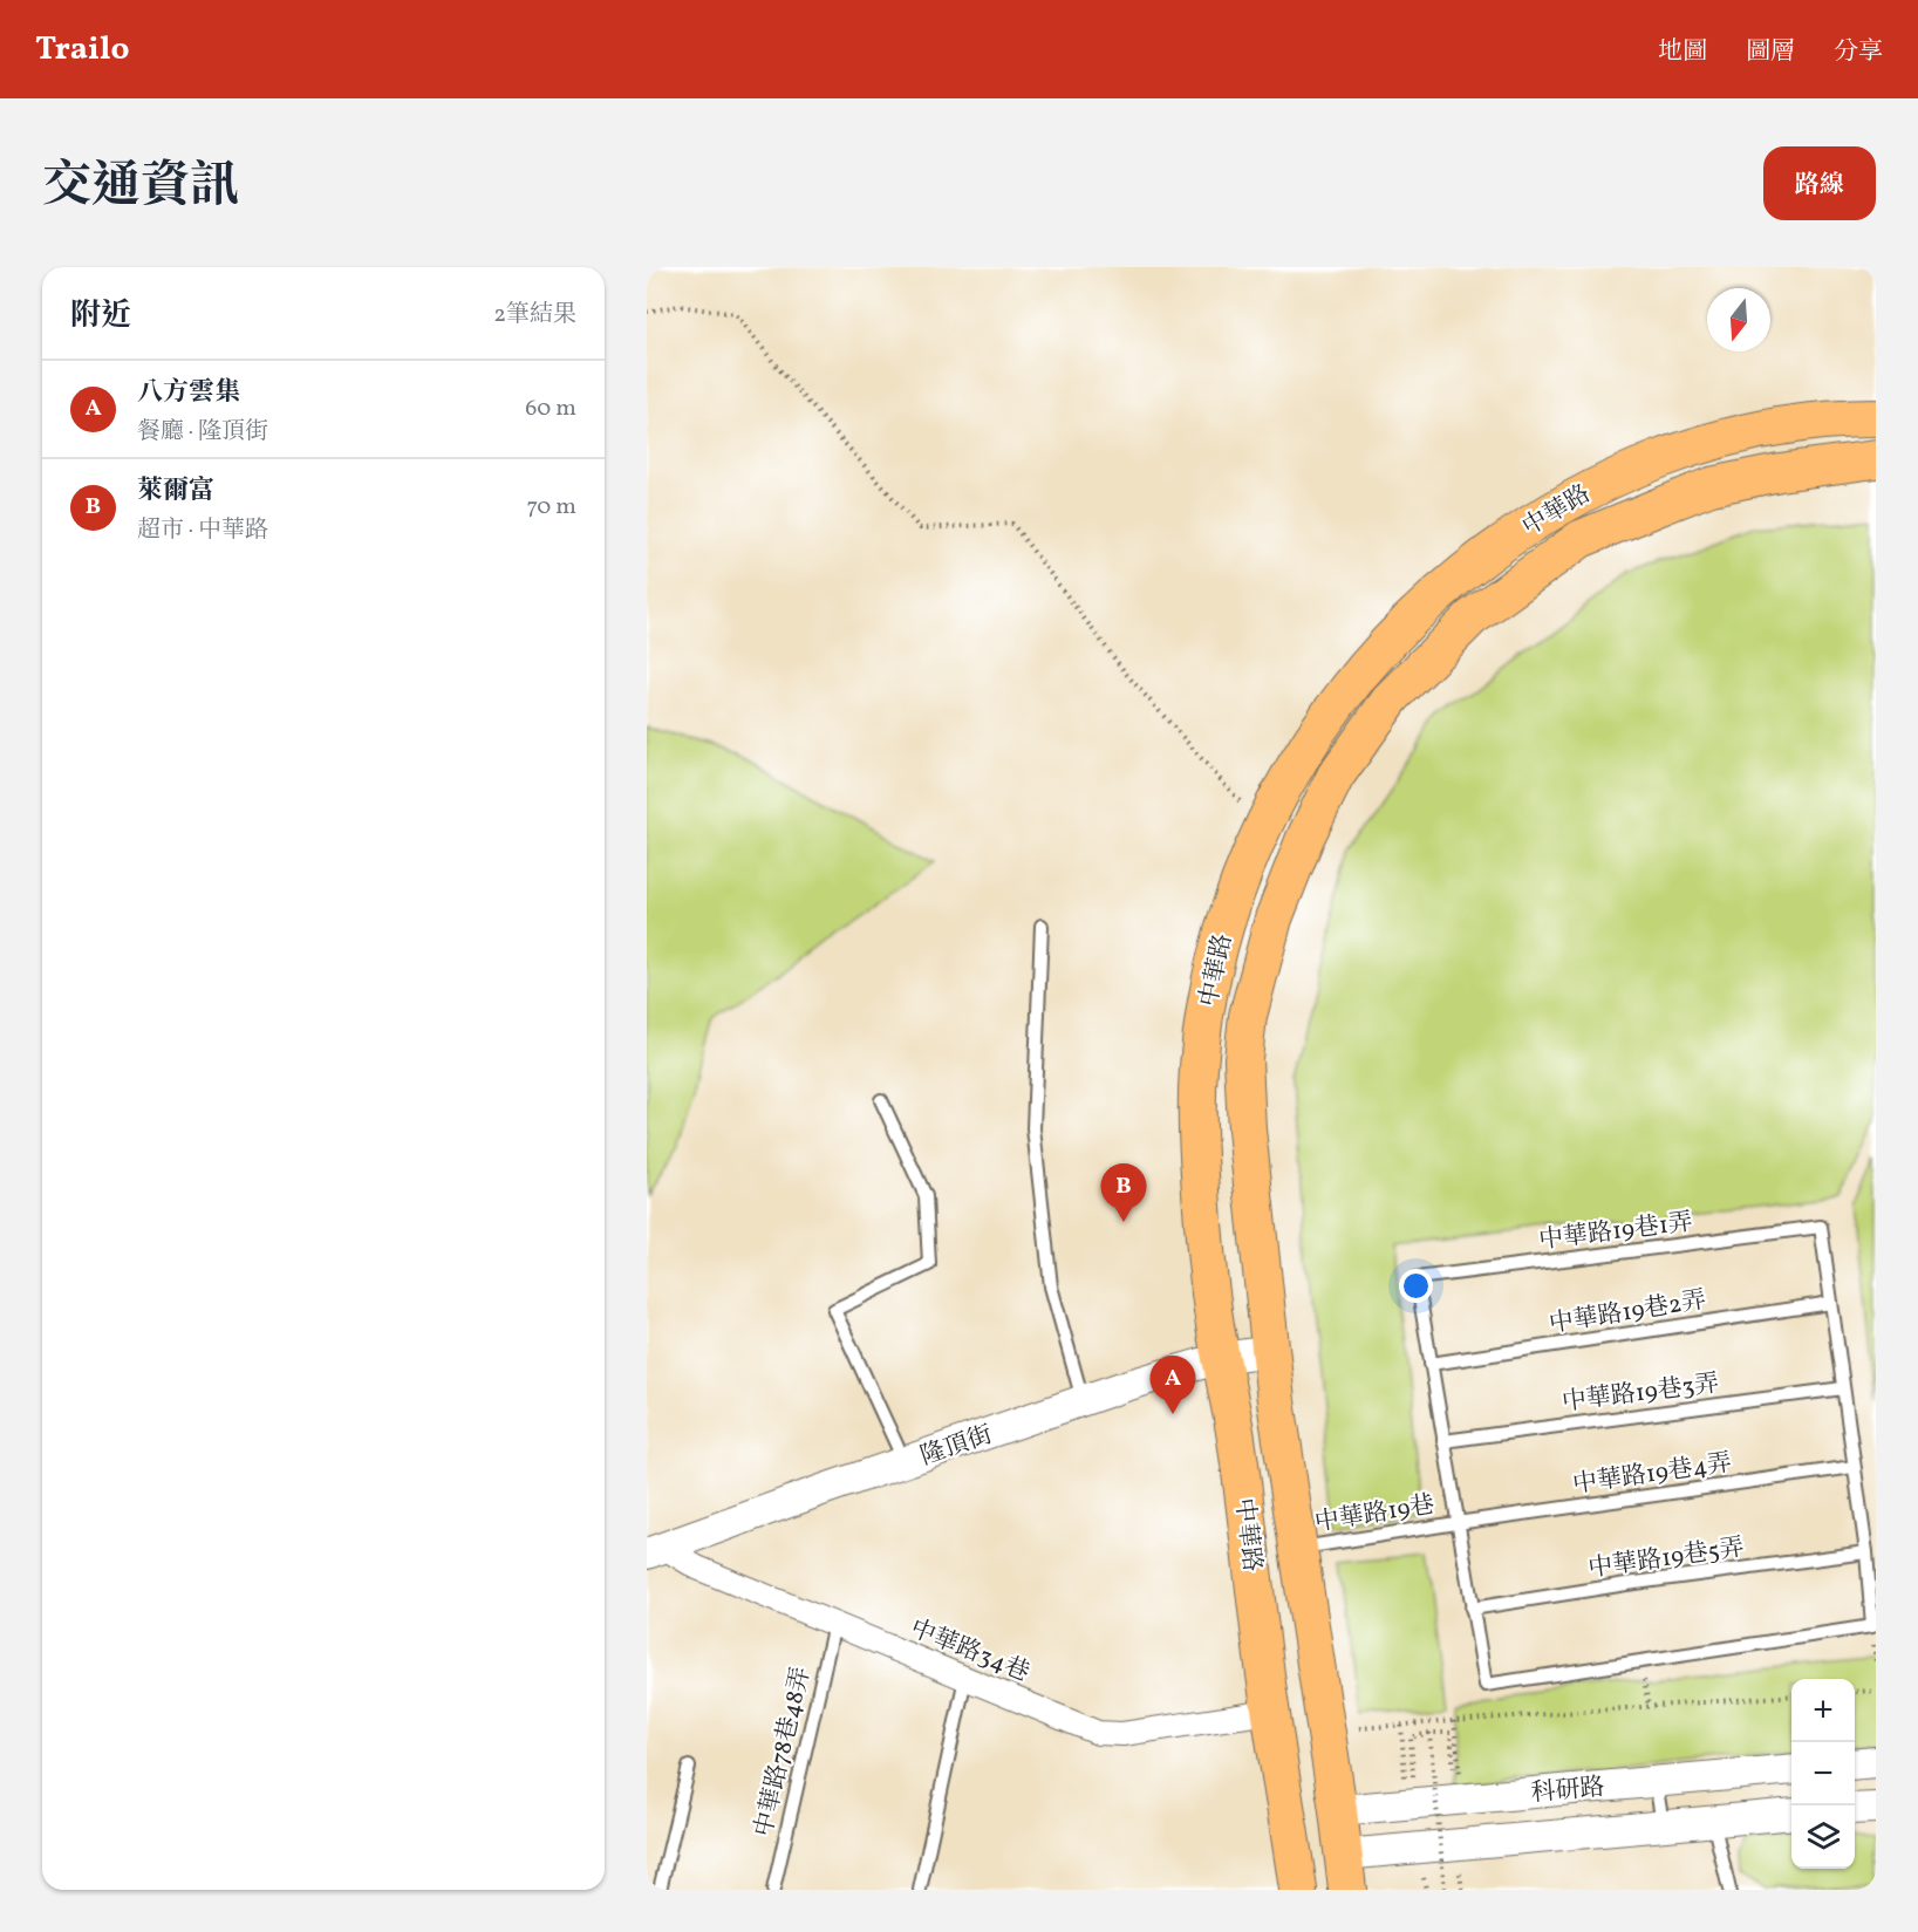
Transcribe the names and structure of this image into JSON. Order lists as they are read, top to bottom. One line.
{"streets":{"main road":["中華路"],"street":["隆頂街","中華路34巷","科研路"],"lane":["中華路19巷1弄","中華路19巷2弄","中華路19巷3弄","中華路19巷4弄","中華路19巷","中華路19巷5弄","中華路78巷48弄"]},"crossings":[["中華路","隆頂街"],["中華路","中華路19巷"],["中華路","中華路34巷"],["中華路","科研路"],["中華路19巷1弄","中華路19巷2弄"],["隆頂街","中華路34巷"],["中華路19巷4弄","中華路19巷"],["中華路34巷","中華路78巷48弄"]],"north":"bottom","page":{"header":"Trailo","nav":["地圖","圖層","分享"],"title":"交通資訊","buttons":"路線","heading":["附近","2筆結果"],"list":[{"mark":"A","name":"八方雲集","note":"餐廳 · 隆頂街","value":"60 m"},{"mark":"B","name":"萊爾富","note":"超市 · 中華路","value":"70 m"}],"pins":["B","A"],"map_buttons":["+","−"]}}
